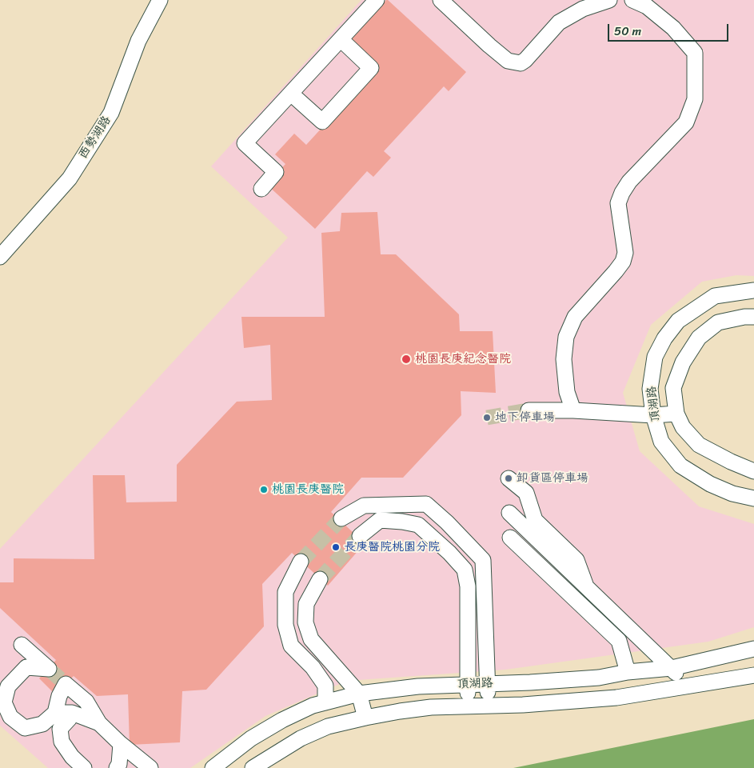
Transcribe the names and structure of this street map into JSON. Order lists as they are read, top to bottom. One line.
{"streets":{"street":["西勢湖路","頂湖路"]},"places":["桃園長庚紀念醫院","地下停車場","卸貨區停車場","桃園長庚醫院","長庚醫院桃園分院"],"scale_bar":"50 m"}
